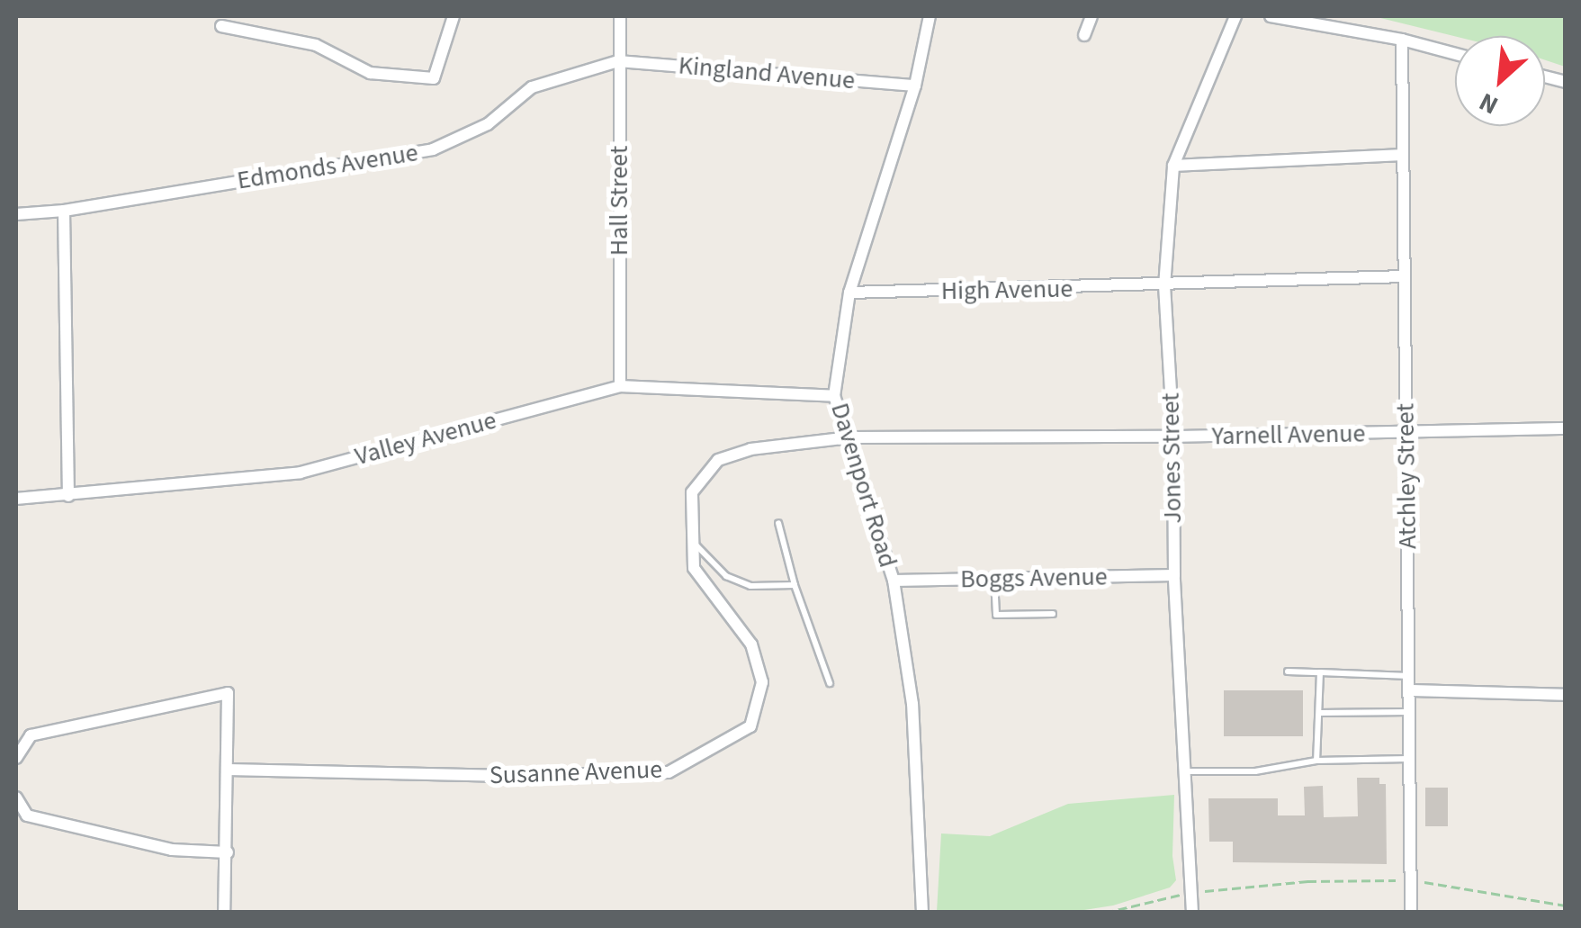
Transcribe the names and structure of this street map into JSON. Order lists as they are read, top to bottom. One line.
{"streets":{"street":["Kingland Avenue","Edmonds Avenue","Hall Street","High Avenue","Yarnell Avenue","Valley Avenue","Jones Street","Atchley Street","Davenport Road","Boggs Avenue","Susanne Avenue"]},"crossings":[["Kingland Avenue","Edmonds Avenue"],["Kingland Avenue","Hall Street"],["Kingland Avenue","Davenport Road"],["Edmonds Avenue","Hall Street"],["Hall Street","Valley Avenue"],["High Avenue","Jones Street"],["High Avenue","Atchley Street"],["High Avenue","Davenport Road"],["Yarnell Avenue","Jones Street"],["Yarnell Avenue","Atchley Street"],["Yarnell Avenue","Davenport Road"],["Yarnell Avenue","Susanne Avenue"],["Valley Avenue","Davenport Road"],["Jones Street","Boggs Avenue"],["Davenport Road","Boggs Avenue"],["Davenport Road","Susanne Avenue"]],"north":"bottom left"}
